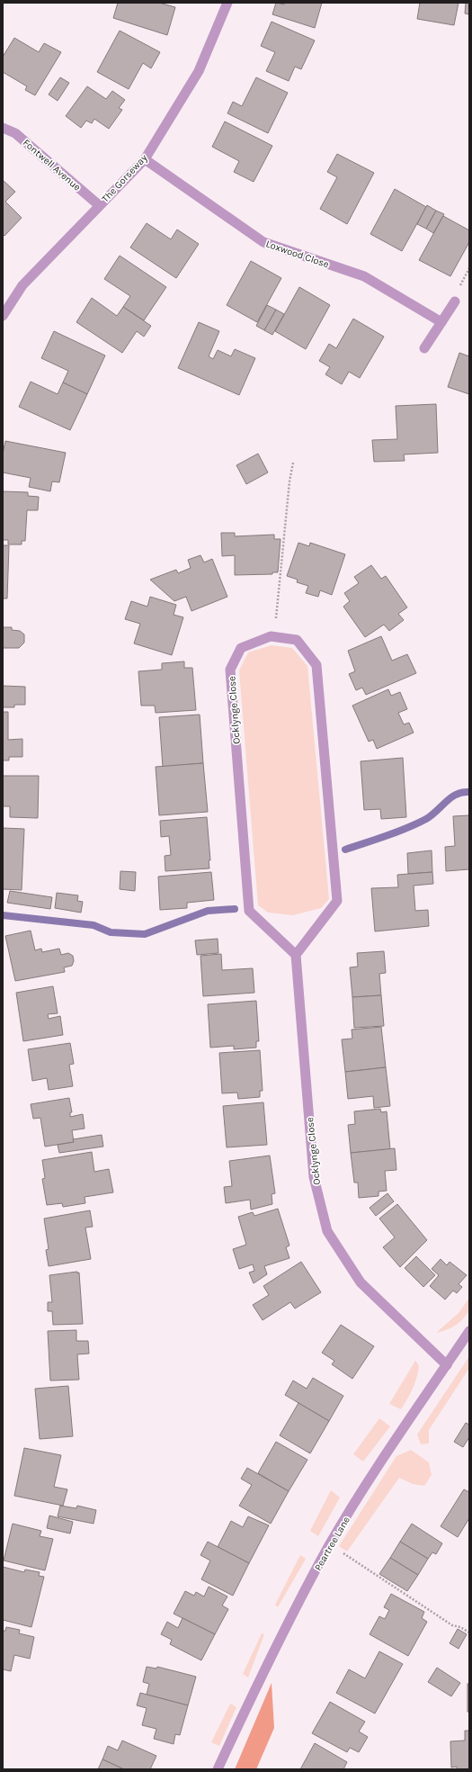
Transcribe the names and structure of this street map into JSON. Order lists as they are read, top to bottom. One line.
{"streets":{"street":["Fontwell Avenue","The Gorseway","Loxwood Close","Ocklynge Close","Peartree Lane"]},"crossings":[["Fontwell Avenue","The Gorseway"],["The Gorseway","Loxwood Close"],["Ocklynge Close","Peartree Lane"]]}
